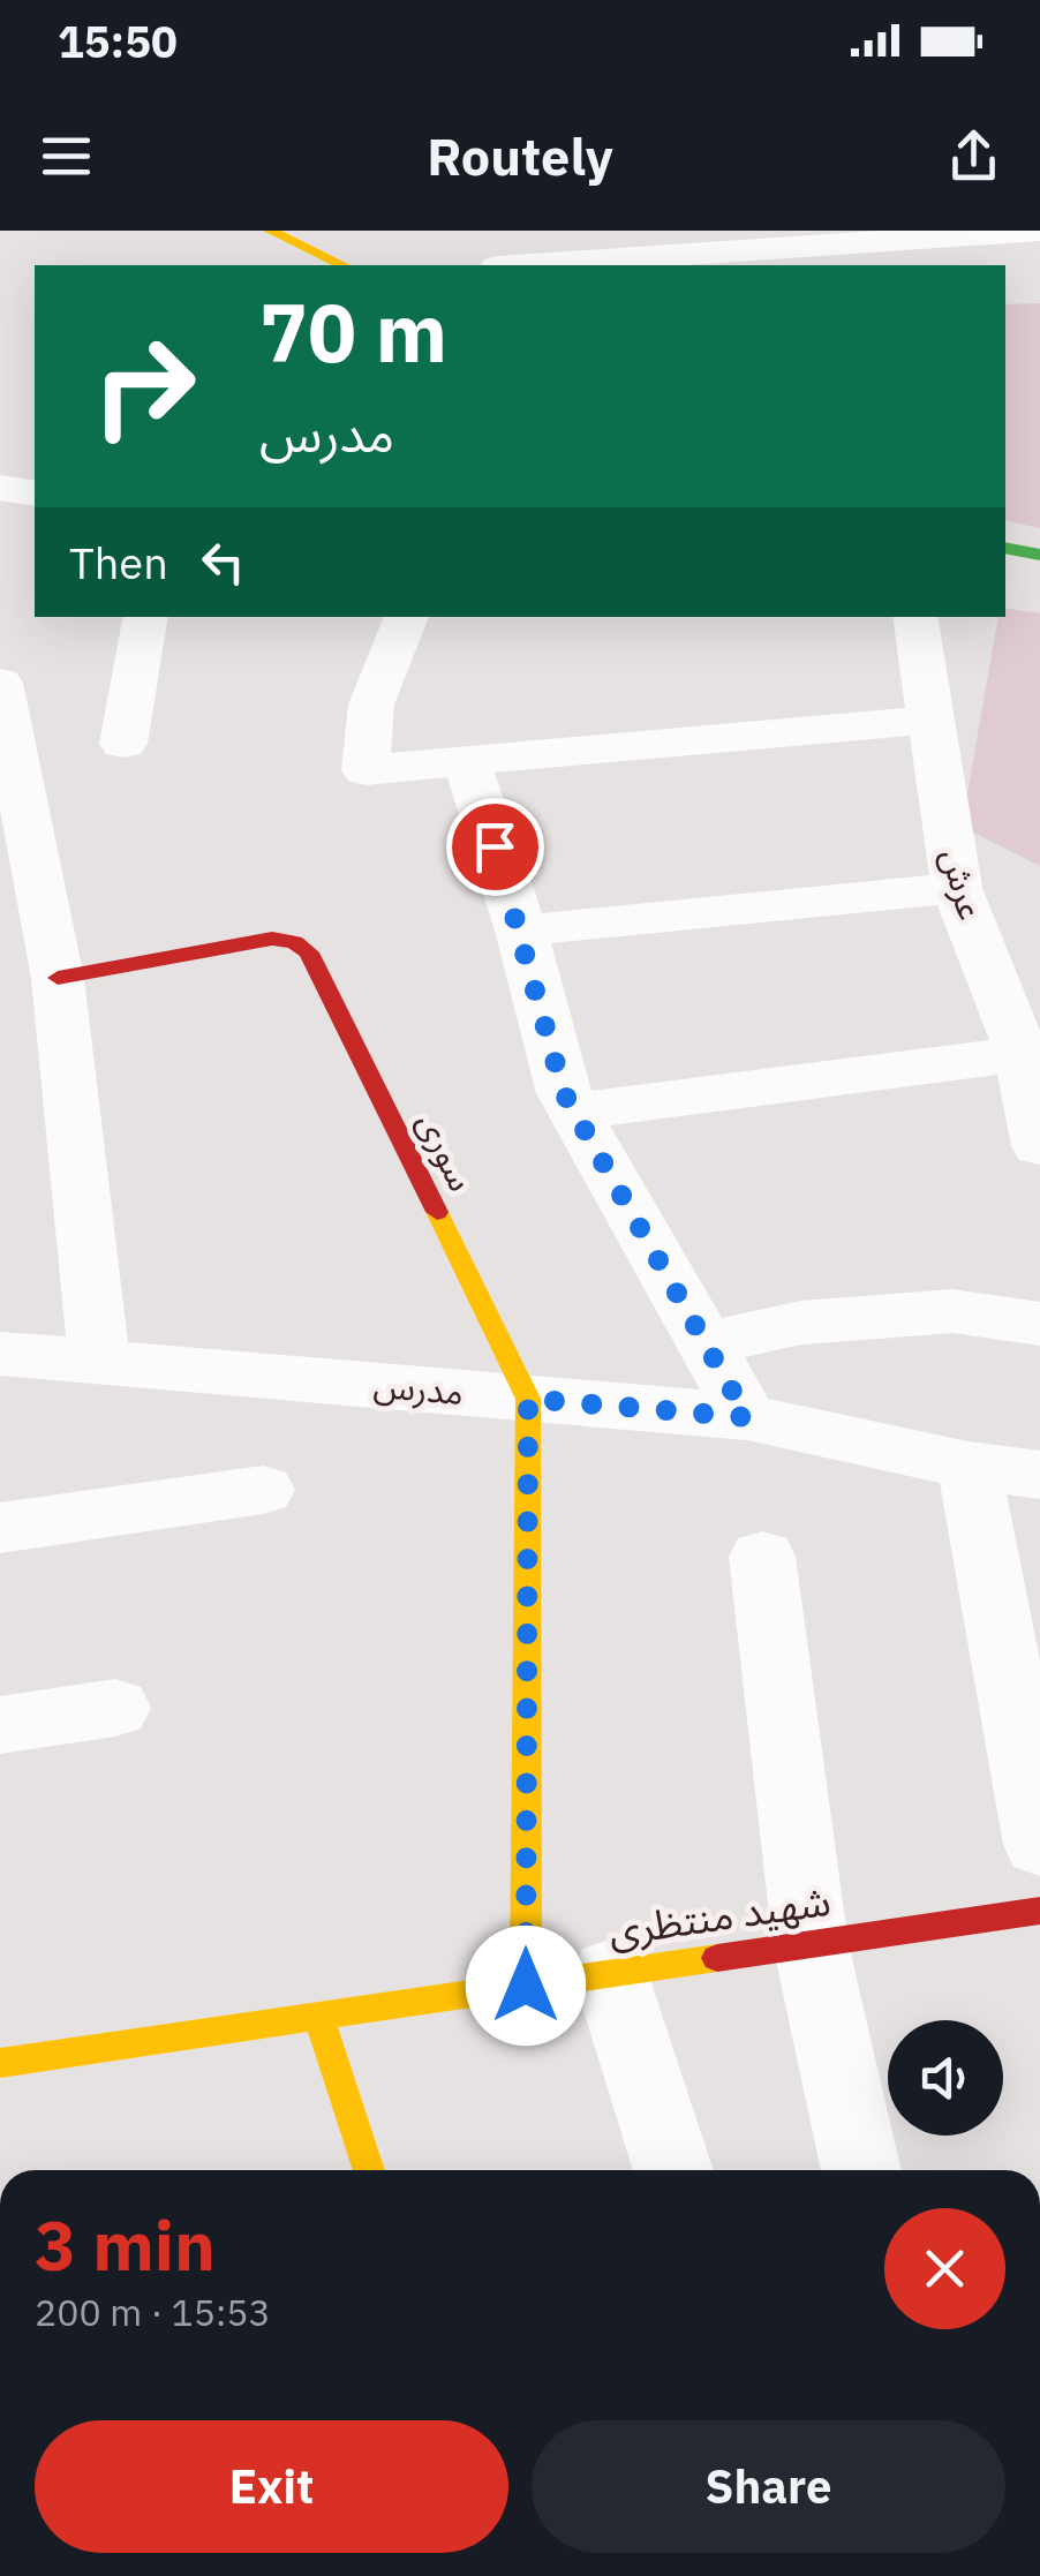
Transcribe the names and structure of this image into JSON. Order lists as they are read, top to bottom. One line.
{"streets":{"street":["عرش","سوری","مدرس","شهید منتظری"]},"crossings":[["سوری","مدرس"]],"page":{"status":"15:50","header":"Routely","turn":["70 m","مدرس"],"then":"Then","heading":["3 min","200 m · 15:53"],"buttons":["Exit","Share"]}}
